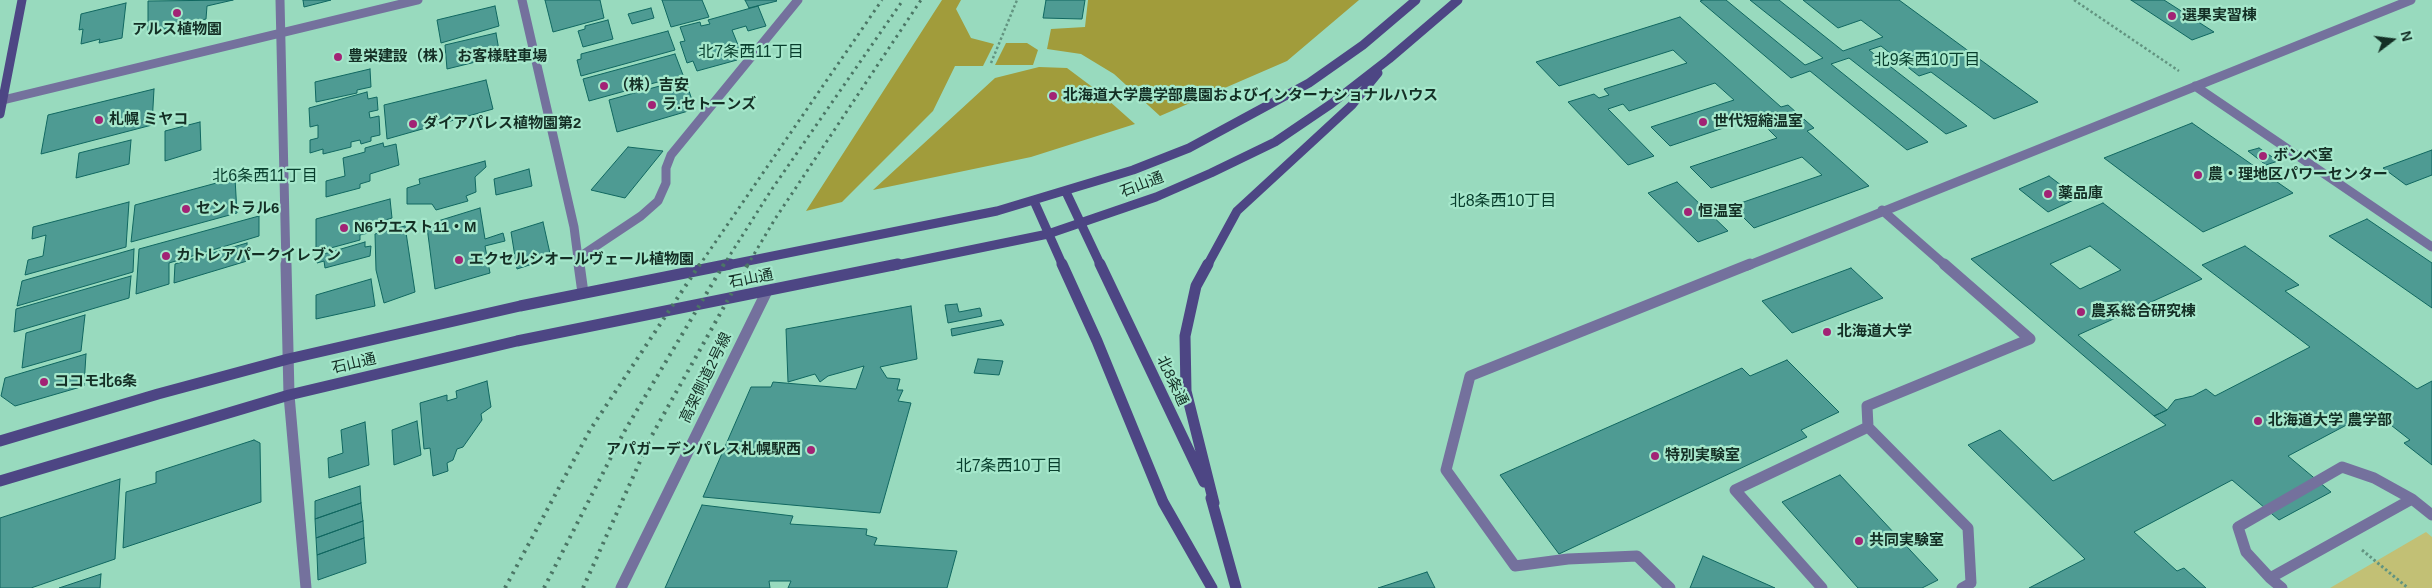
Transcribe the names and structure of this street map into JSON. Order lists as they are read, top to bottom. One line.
{"streets":{"main road":["石山通","北8条通"],"street":["高架側道2号線"]},"crossings":[["石山通","高架側道2号線"],["石山通","北8条通"]],"districts":["北7条西11丁目","北9条西10丁目","北6条西11丁目","北8条西10丁目","北7条西10丁目"],"places":["アルス植物園","選果実習棟","豊栄建設（株） お客様駐車場","（株）吉安","北海道大学農学部農園およびインターナショナルハウス","ラ.セトーンズ","札幌 ミヤコ","世代短縮温室","ダイアパレス植物園第2","ボンベ室","農・理地区パワーセンター","薬品庫","セントラル6","恒温室","N6ウエスト11・M","カトレアパークイレブン","エクセルシオールヴェール植物園","農系総合研究棟","北海道大学","ココモ北6条","北海道大学 農学部","アパガーデンパレス札幌駅西","特別実験室","共同実験室"],"north":"right"}
